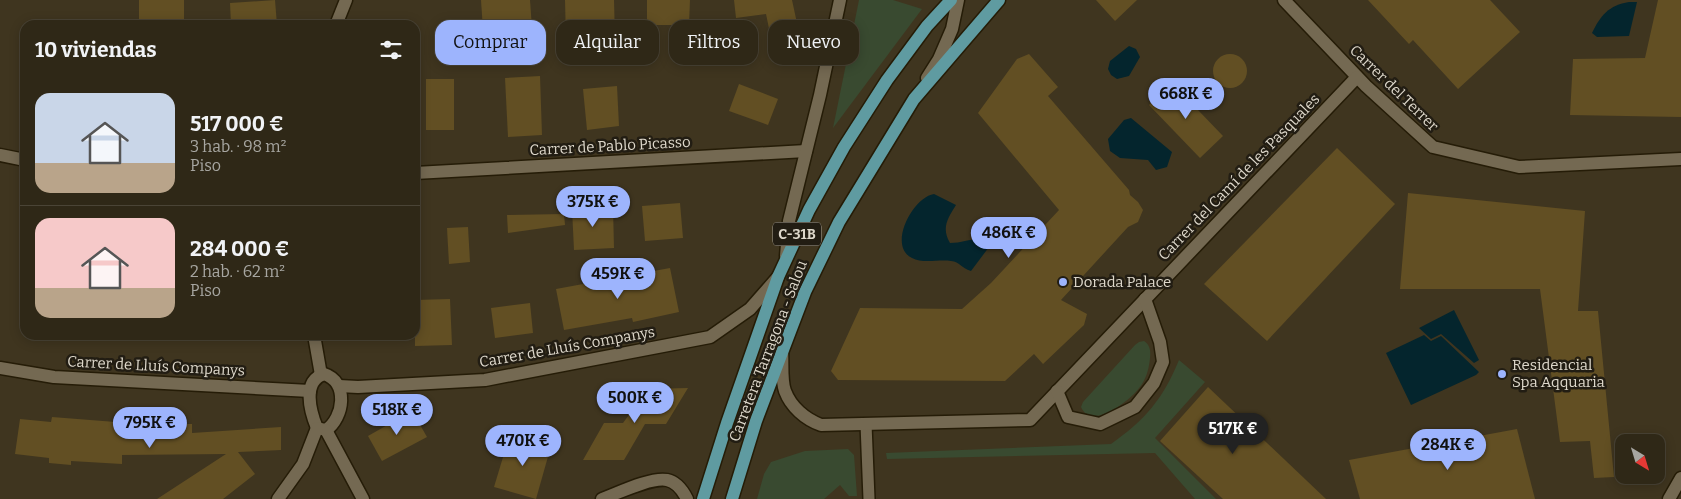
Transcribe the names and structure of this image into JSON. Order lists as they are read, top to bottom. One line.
{"streets":{"main road":["C-31B","Carretera Tarragona - Salou"],"street":["Carrer del Terrer","Carrer de Pablo Picasso","Carrer del Camí de les Pasquales","Carrer de Lluís Companys"]},"crossings":[["Carrer del Terrer","Carrer del Camí de les Pasquales"],["Carrer del Camí de les Pasquales","Carretera Tarragona - Salou"],["Carrer de Lluís Companys","Carretera Tarragona - Salou"]],"places":["Dorada Palace","Residencial Spa Aqquaria"],"north":"bottom right","page":{"chip":["Comprar","Alquilar","Filtros","Nuevo"],"heading":"10 viviendas","price":["668K €","375K €","486K €","459K €","500K €","518K €","795K €","517K €","470K €","284K €"],"list":[{"name":"517 000 €","note":"3 hab. · 98 m² · Piso"},{"name":"284 000 €","note":"2 hab. · 62 m² · Piso"}]}}
